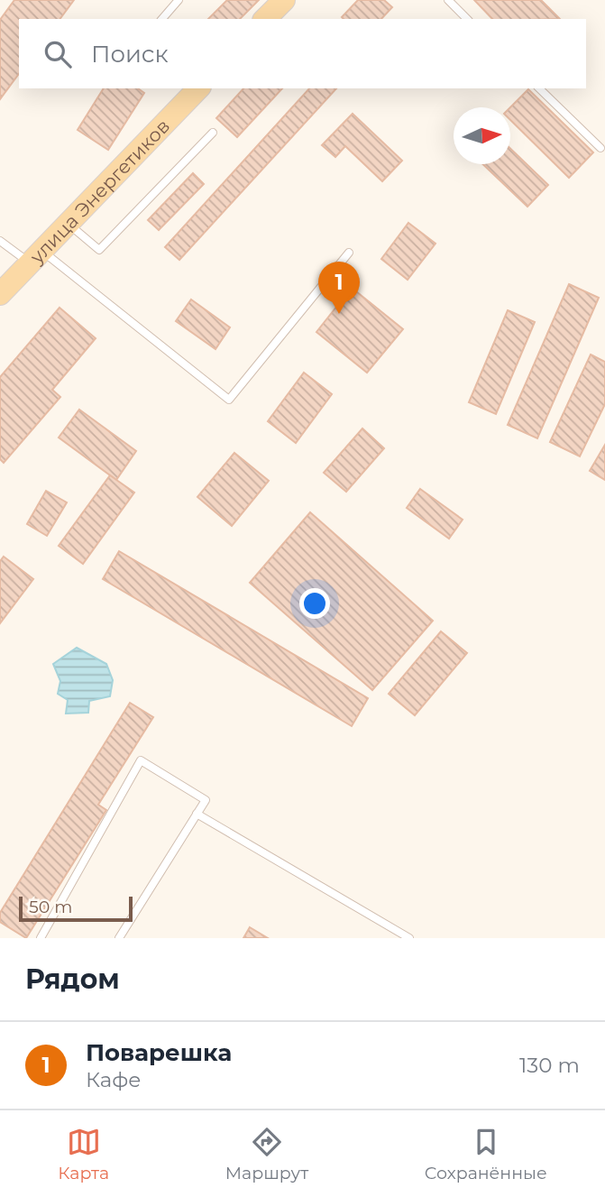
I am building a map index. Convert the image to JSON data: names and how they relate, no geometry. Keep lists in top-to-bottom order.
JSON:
{
  "streets": {
    "main road": ["улица Энергетиков"]
  },
  "scale_bar": "50 m",
  "north": "right",
  "page": {
    "search": "Поиск",
    "pins": "1",
    "scale": "50 m",
    "heading": "Рядом",
    "list": [
      {
        "mark": "1",
        "name": "Поварешка",
        "note": "Кафе",
        "value": "130 m"
      }
    ],
    "nav": ["Карта", "Маршрут", "Сохранённые"]
  }
}
